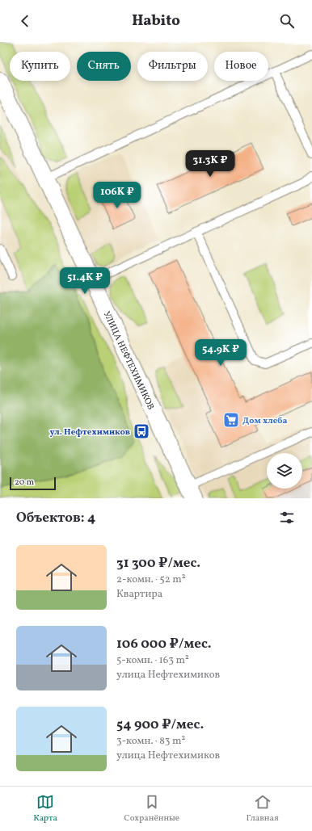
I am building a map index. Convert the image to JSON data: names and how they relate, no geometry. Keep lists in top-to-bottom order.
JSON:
{
  "streets": {
    "street": ["УЛИЦА НЕФТЕХИМИКОВ"]
  },
  "places": {
    "supermarket": ["Дом хлеба"],
    "bus stop": ["ул. Нефтехимиков"]
  },
  "scale_bar": "20 m",
  "page": {
    "header": "Habito",
    "chip": [
      "Купить",
      "Снять",
      "Фильтры",
      "Новое"
    ],
    "price": [
      "31.3K ₽",
      "106K ₽",
      "51.4K ₽",
      "54.9K ₽"
    ],
    "scale": "20 m",
    "heading": "Объектов: 4",
    "list": [
      {
        "name": "31 300 ₽/мес.",
        "note": "2-комн. · 52 m² · Квартира"
      },
      {
        "name": "106 000 ₽/мес.",
        "note": "5-комн. · 163 m² · улица Нефтехимиков"
      },
      {
        "name": "54 900 ₽/мес.",
        "note": "3-комн. · 83 m² · улица Нефтехимиков"
      }
    ],
    "tabs": ["Карта", "Сохранённые", "Главная"]
  }
}
